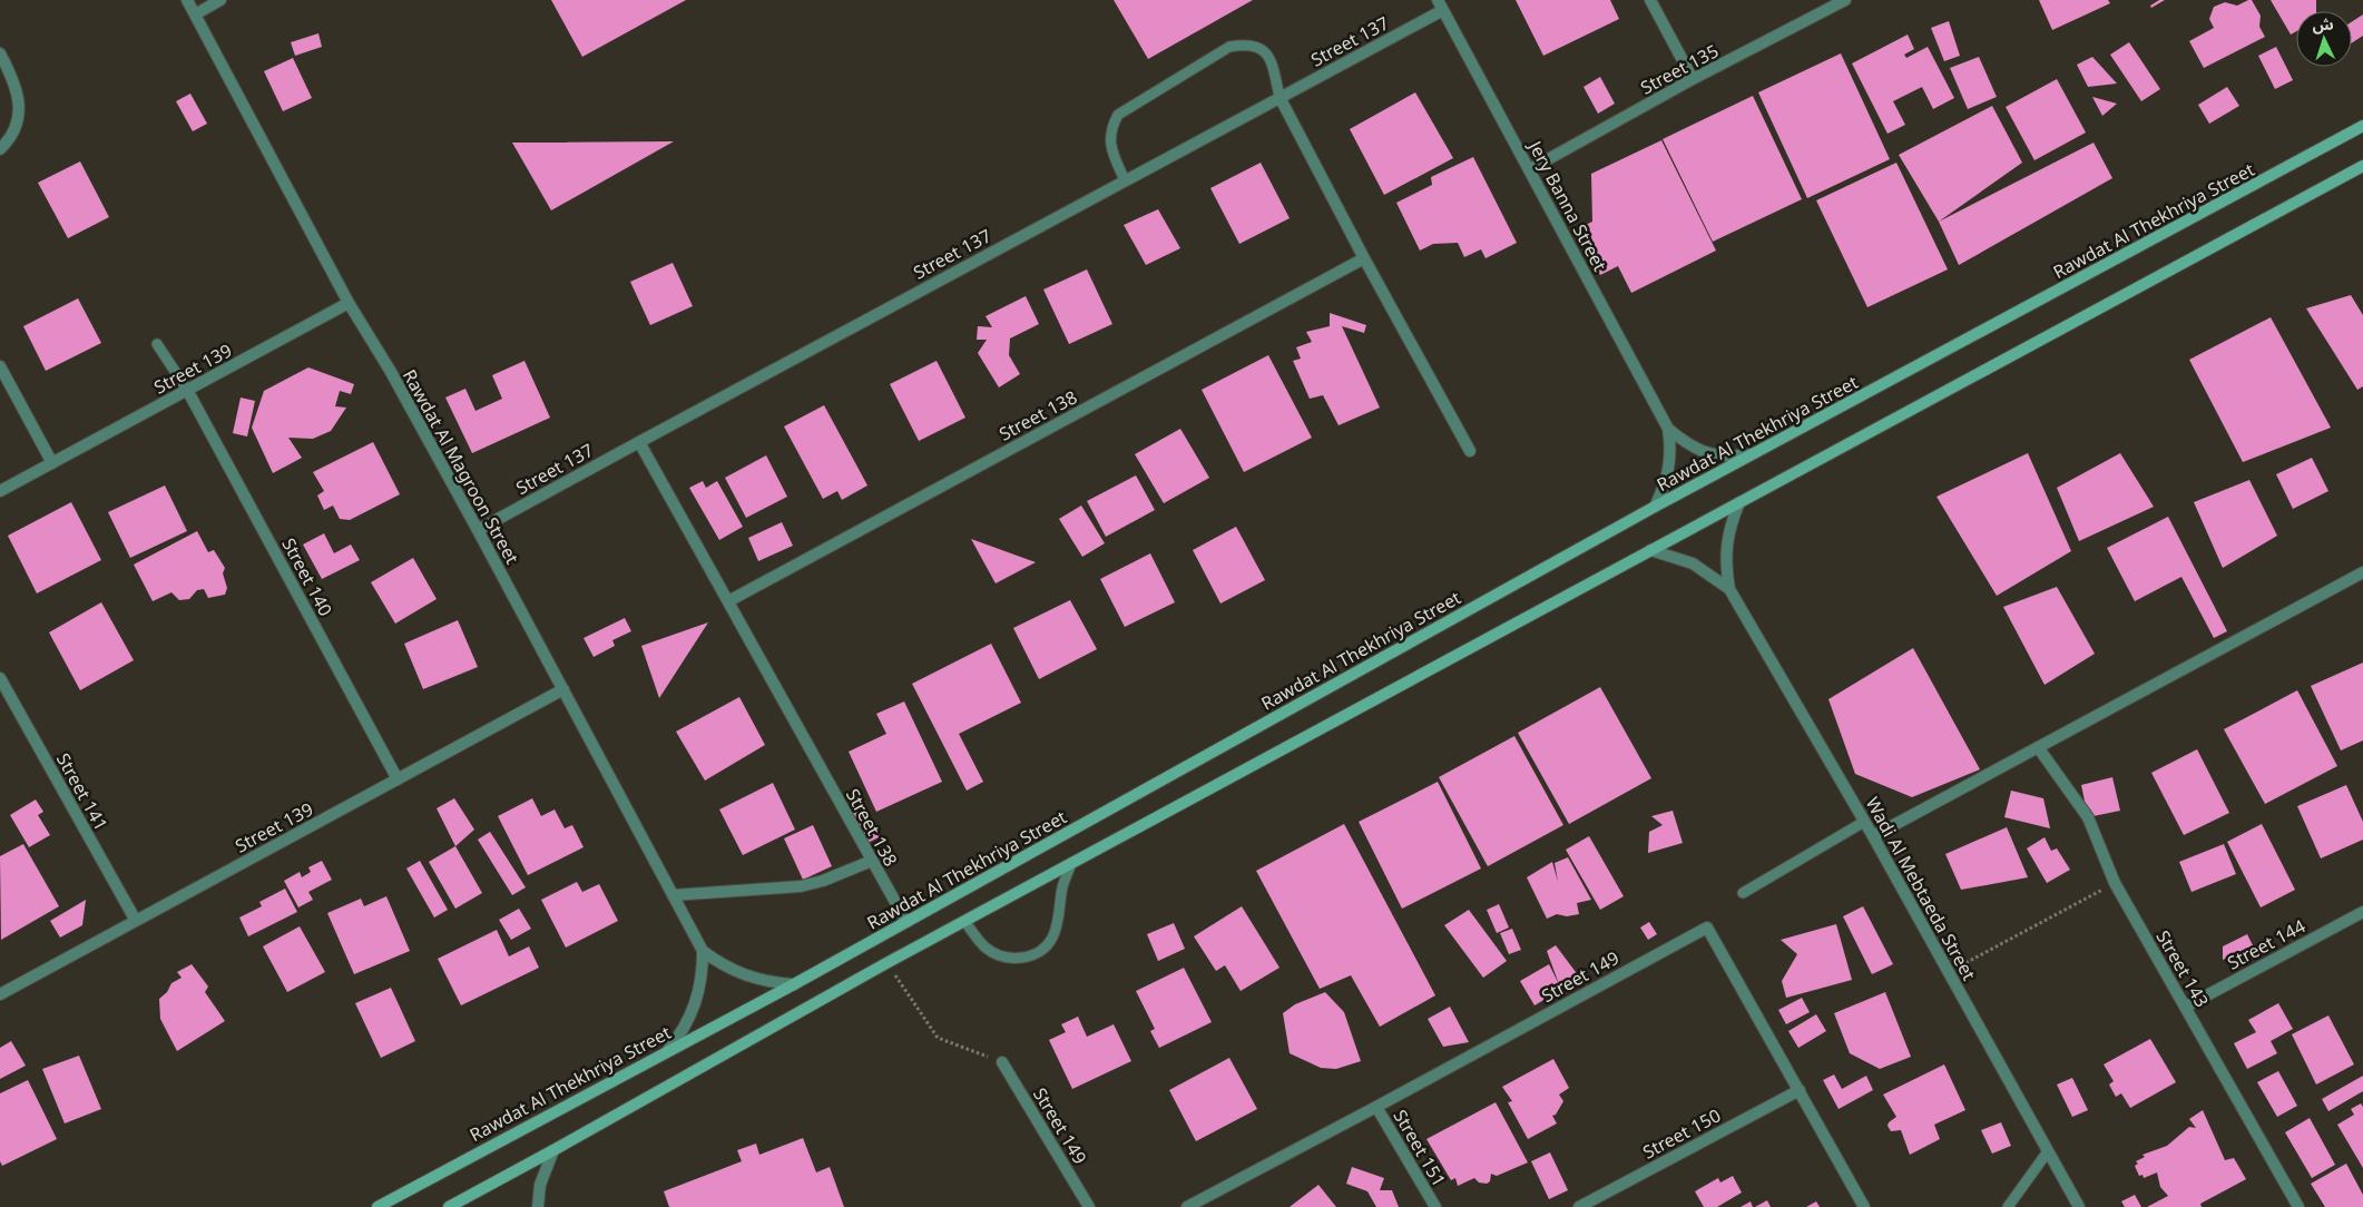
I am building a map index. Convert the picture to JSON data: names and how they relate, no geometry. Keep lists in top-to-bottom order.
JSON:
{
  "streets": {
    "street": [
      "Street 137",
      "Street 135",
      "Jery Banna Street",
      "Rawdat Al Thekhriya Street",
      "Street 139",
      "Street 138",
      "Rawdat Al Magroon Street",
      "Street 140",
      "Street 141",
      "Wadi Al Mebtaeda Street",
      "Street 144",
      "Street 143",
      "Street 149",
      "Street 150",
      "Street 151"
    ]
  },
  "crossings": [
    ["Street 137", "Jery Banna Street"],
    ["Street 137", "Street 138"],
    ["Street 137", "Rawdat Al Magroon Street"],
    ["Street 135", "Jery Banna Street"],
    ["Jery Banna Street", "Rawdat Al Thekhriya Street"],
    ["Rawdat Al Thekhriya Street", "Street 138"],
    ["Rawdat Al Thekhriya Street", "Rawdat Al Magroon Street"],
    ["Street 139", "Rawdat Al Magroon Street"],
    ["Street 139", "Street 140"],
    ["Street 139", "Street 141"],
    ["Street 144", "Street 143"],
    ["Street 149", "Street 150"],
    ["Street 149", "Street 151"]
  ],
  "north": "top"
}
